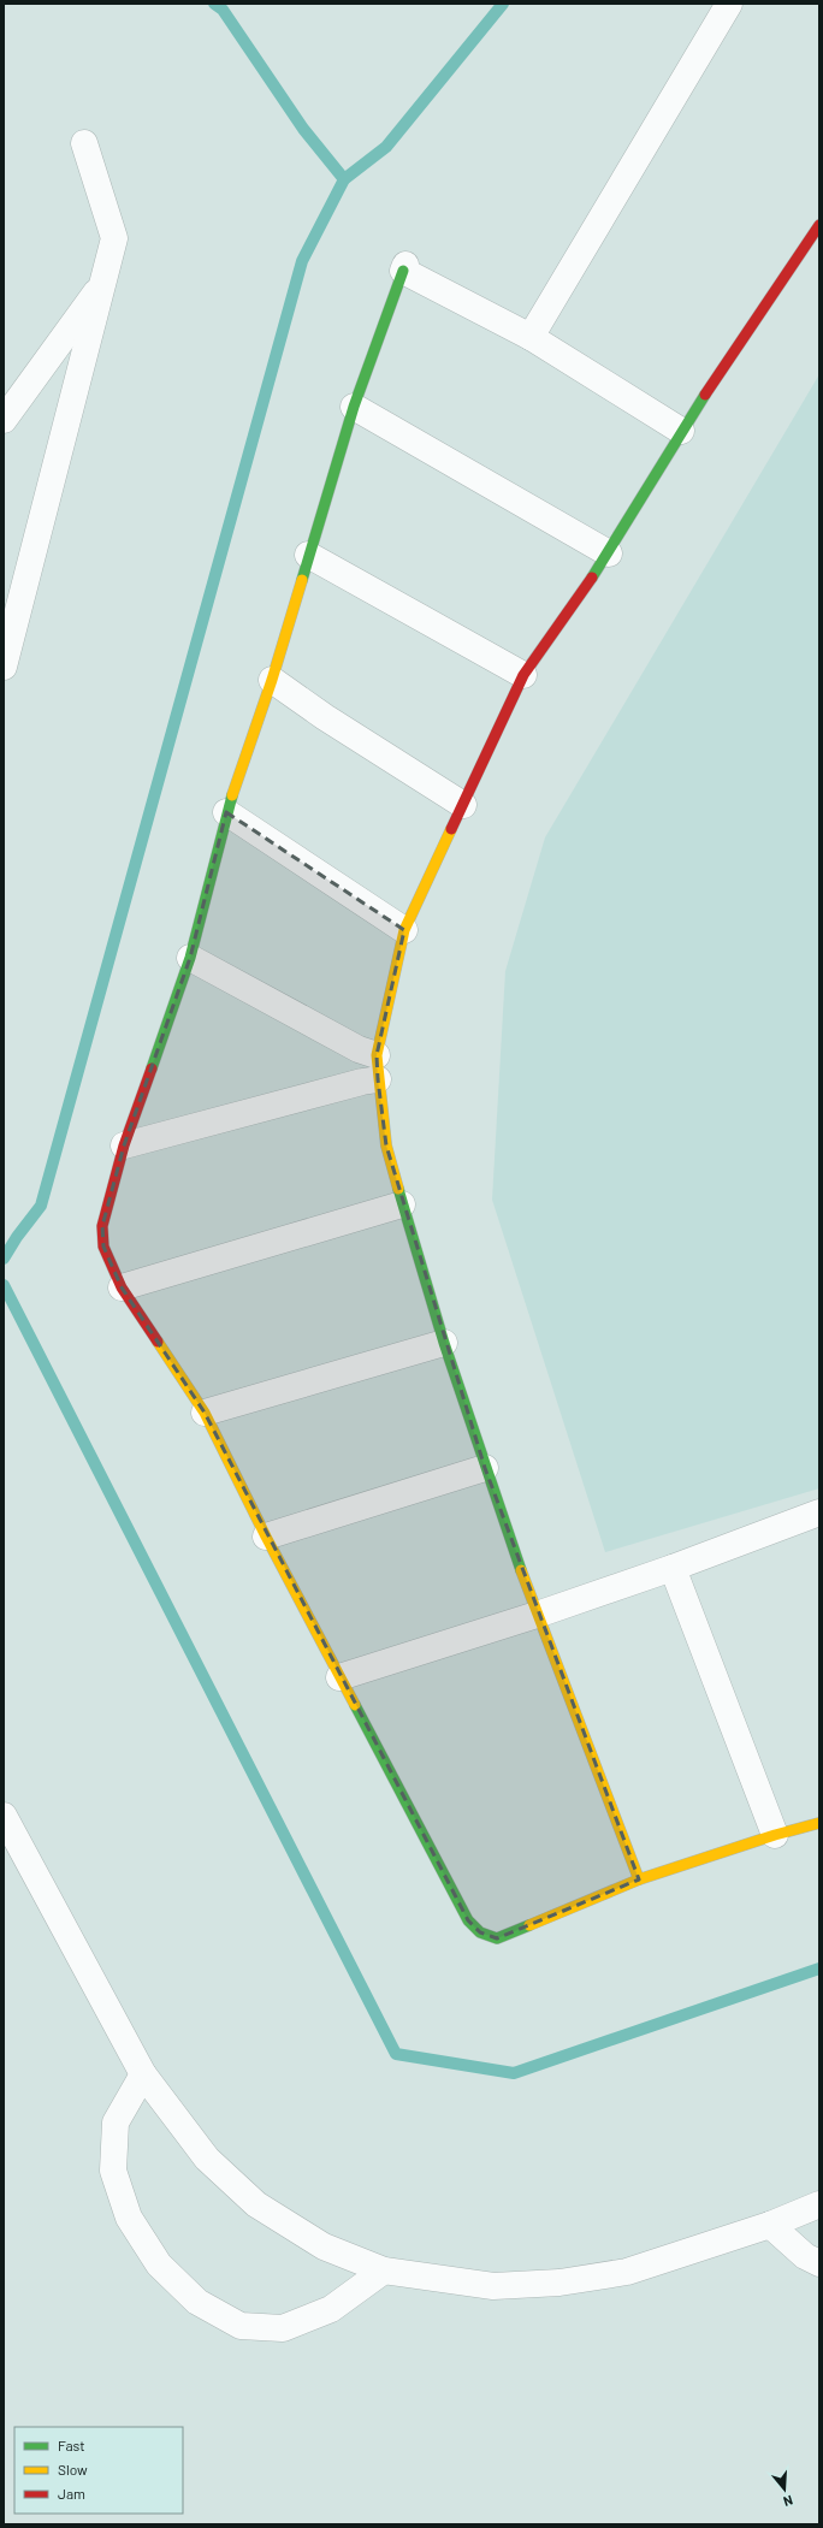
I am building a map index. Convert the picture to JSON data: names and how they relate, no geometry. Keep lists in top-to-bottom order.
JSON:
{
  "legend": ["Fast", "Slow", "Jam"],
  "north": "bottom"
}
